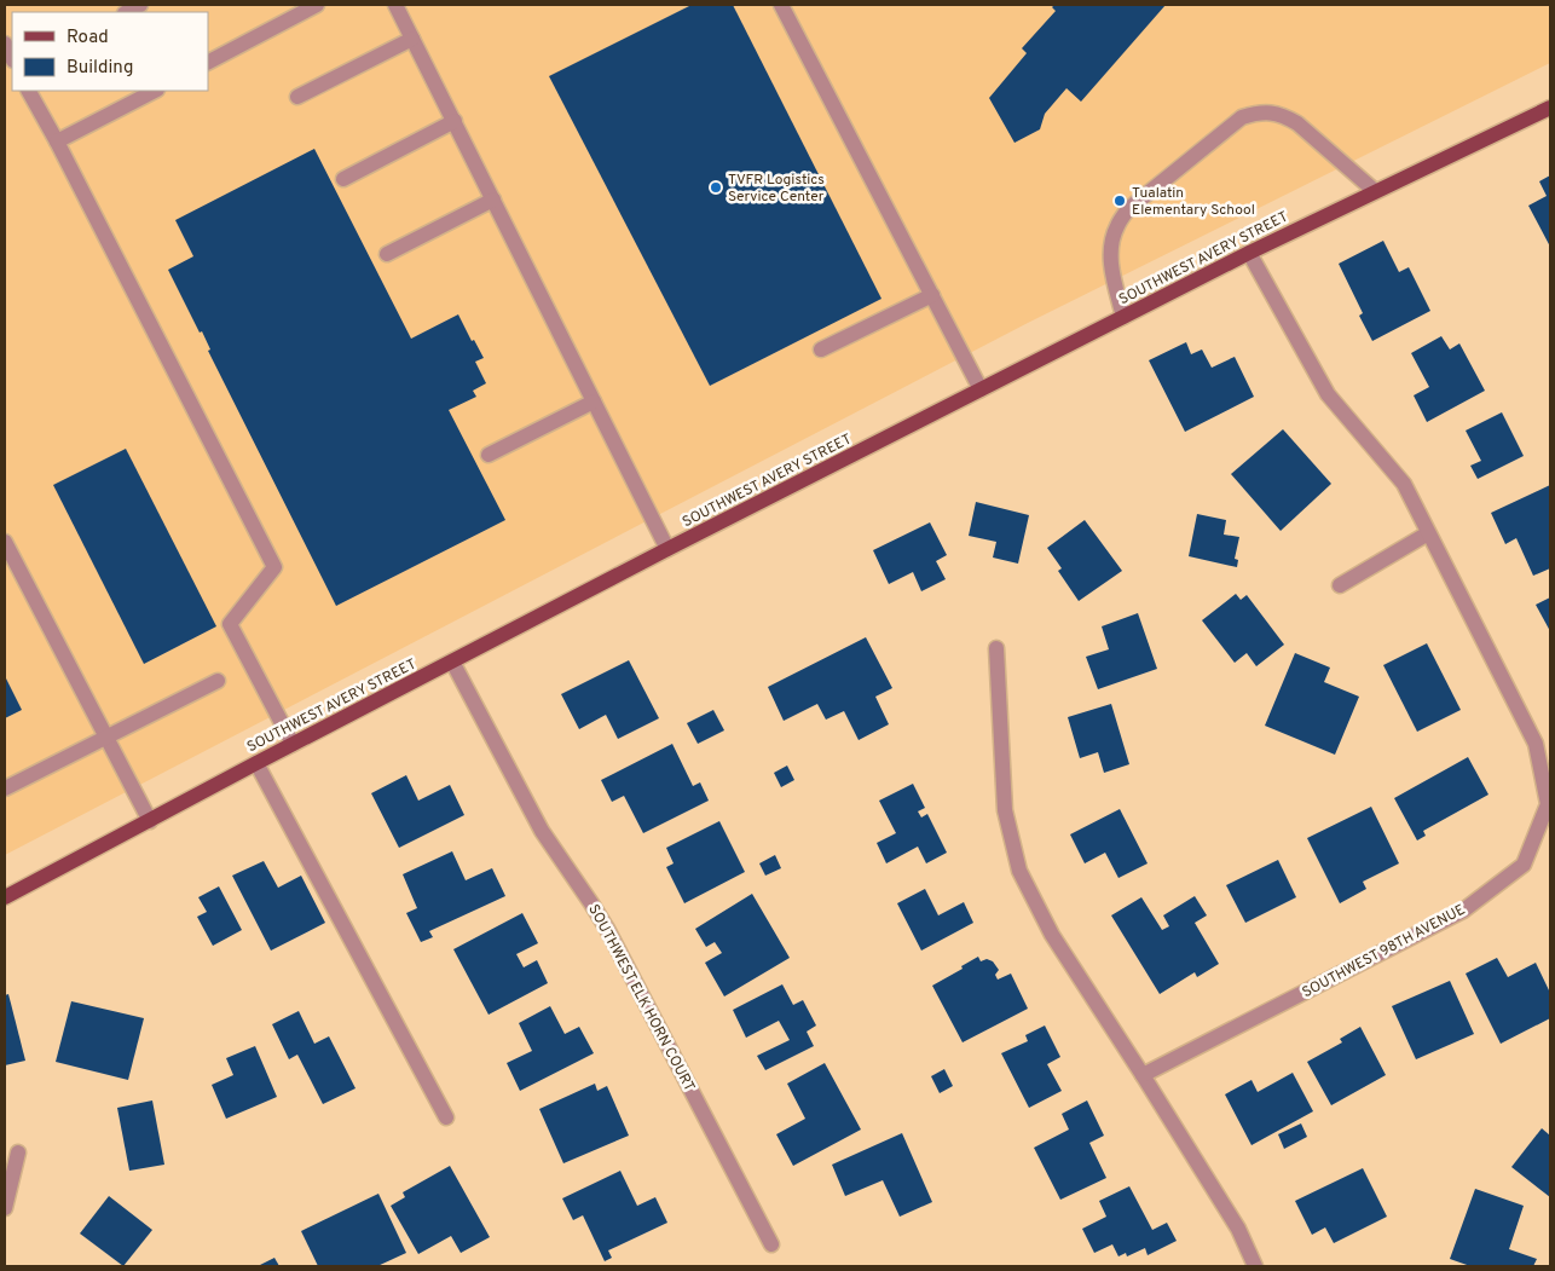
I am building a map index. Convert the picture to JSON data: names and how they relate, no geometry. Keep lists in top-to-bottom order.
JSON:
{
  "streets": {
    "main road": ["SOUTHWEST AVERY STREET"],
    "street": ["SOUTHWEST 98TH AVENUE", "SOUTHWEST ELK HORN COURT"]
  },
  "crossings": [
    ["SOUTHWEST AVERY STREET", "SOUTHWEST 98TH AVENUE"],
    ["SOUTHWEST AVERY STREET", "SOUTHWEST ELK HORN COURT"]
  ],
  "places": ["TVFR Logistics Service Center", "Tualatin Elementary School"],
  "legend": ["Road", "Building"]
}
